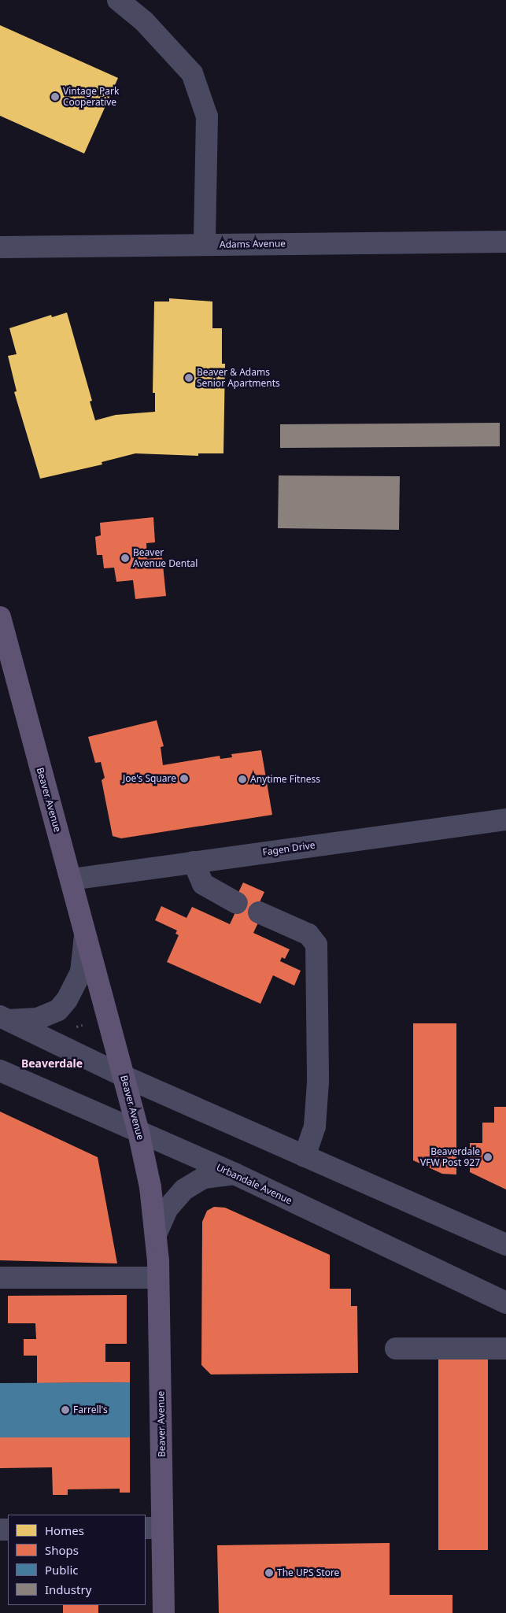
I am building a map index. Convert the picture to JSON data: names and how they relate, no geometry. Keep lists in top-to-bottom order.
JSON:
{
  "streets": {
    "main road": ["Beaver Avenue"],
    "street": ["Adams Avenue", "Fagen Drive", "Urbandale Avenue"]
  },
  "crossings": [
    ["Beaver Avenue", "Fagen Drive"],
    ["Beaver Avenue", "Urbandale Avenue"]
  ],
  "districts": ["Beaverdale"],
  "places": [
    "Vintage Park Cooperative",
    "Beaver & Adams Senior Apartments",
    "Beaver Avenue Dental",
    "Joe's Square",
    "Anytime Fitness",
    "Beaverdale VFW Post 927",
    "Farrell's",
    "The UPS Store"
  ],
  "legend": [
    "Homes",
    "Shops",
    "Public",
    "Industry"
  ]
}
